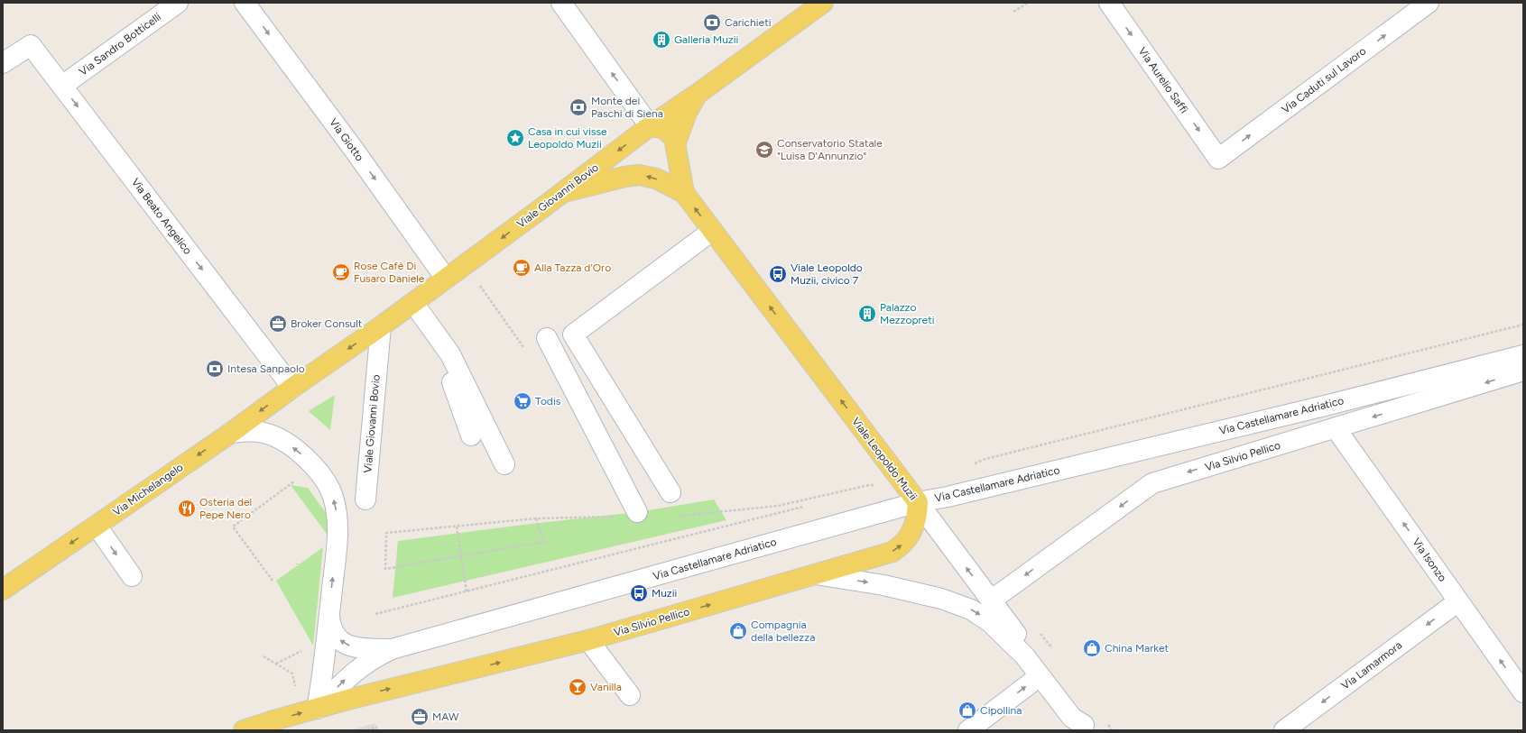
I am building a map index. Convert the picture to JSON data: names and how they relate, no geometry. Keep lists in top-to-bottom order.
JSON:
{
  "streets": {
    "main road": [
      "Viale Giovanni Bovio",
      "Via Silvio Pellico",
      "Viale Leopoldo Muzii",
      "Via Michelangelo"
    ],
    "street": [
      "Via Sandro Botticelli",
      "Via Aurelio Saffi",
      "Via Caduti sul Lavoro",
      "Via Giotto",
      "Via Beato Angelico",
      "Via Castellamare Adriatico",
      "Via Isonzo",
      "Via Lamarmora"
    ]
  },
  "crossings": [
    ["Via Sandro Botticelli", "Via Beato Angelico"],
    ["Via Aurelio Saffi", "Via Caduti sul Lavoro"],
    ["Via Giotto", "Viale Giovanni Bovio"],
    ["Viale Giovanni Bovio", "Via Beato Angelico"],
    ["Viale Giovanni Bovio", "Viale Leopoldo Muzii"],
    ["Viale Giovanni Bovio", "Via Michelangelo"],
    ["Via Beato Angelico", "Via Michelangelo"],
    ["Via Castellamare Adriatico", "Via Silvio Pellico"],
    ["Via Castellamare Adriatico", "Viale Leopoldo Muzii"],
    ["Via Silvio Pellico", "Viale Leopoldo Muzii"],
    ["Via Silvio Pellico", "Via Isonzo"],
    ["Via Isonzo", "Via Lamarmora"]
  ],
  "one_way": [
    "Via Aurelio Saffi",
    "Via Caduti sul Lavoro",
    "Via Giotto",
    "Viale Giovanni Bovio",
    "Via Beato Angelico",
    "Via Michelangelo",
    "Via Isonzo",
    "Via Lamarmora"
  ],
  "places": {
    "bank": ["Carichieti", "Monte dei Paschi di Siena", "Intesa Sanpaolo"],
    "building": ["Galleria Muzii", "Palazzo Mezzopreti"],
    "place": ["Casa in cui visse Leopoldo Muzii"],
    "school or university": ["Conservatorio Statale \"Luisa D'Annunzio\""],
    "cafe": ["Alla Tazza d'Oro", "Rose Cafè Di Fusaro Daniele"],
    "bus stop": ["Viale Leopoldo Muzii, civico 7", "Muzii"],
    "office": ["Broker Consult", "MAW"],
    "supermarket": ["Todis"],
    "restaurant": ["Osteria del Pepe Nero"],
    "shop": ["Compagnia della bellezza", "China Market", "Cipollina"],
    "bar": ["Vanilla"]
  }
}
